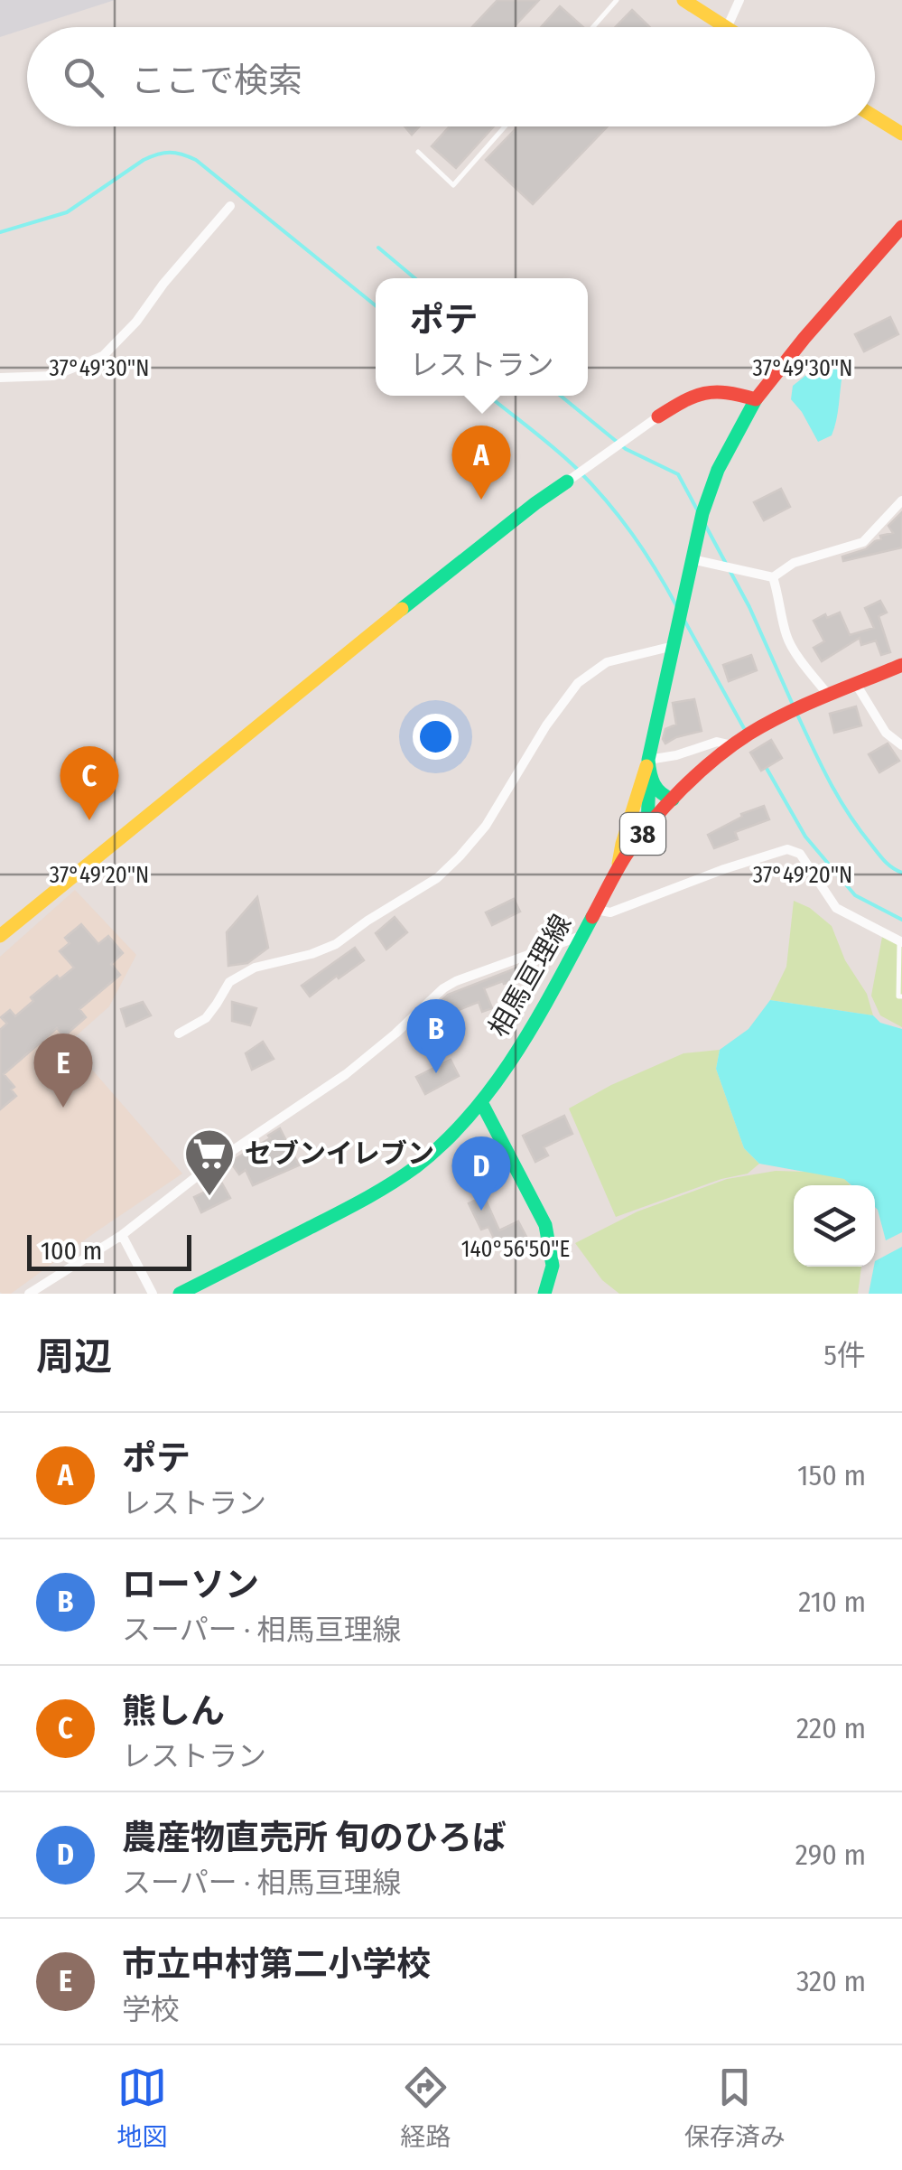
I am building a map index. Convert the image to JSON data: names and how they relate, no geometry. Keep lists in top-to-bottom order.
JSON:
{
  "streets": {
    "street": ["38", "相馬亘理線"]
  },
  "places": {
    "supermarket": ["セブンイレブン"]
  },
  "scale_bar": "100 m",
  "page": {
    "search": "ここで検索",
    "popup": ["ポテ", "レストラン"],
    "pins": [
      "A",
      "C",
      "B",
      "E",
      "D"
    ],
    "scale": "100 m",
    "heading": ["周辺", "5件"],
    "list": [
      {
        "mark": "A",
        "name": "ポテ",
        "note": "レストラン",
        "value": "150 m"
      },
      {
        "mark": "B",
        "name": "ローソン",
        "note": "スーパー · 相馬亘理線",
        "value": "210 m"
      },
      {
        "mark": "C",
        "name": "熊しん",
        "note": "レストラン",
        "value": "220 m"
      },
      {
        "mark": "D",
        "name": "農産物直売所 旬のひろば",
        "note": "スーパー · 相馬亘理線",
        "value": "290 m"
      },
      {
        "mark": "E",
        "name": "市立中村第二小学校",
        "note": "学校",
        "value": "320 m"
      }
    ],
    "nav": ["地図", "経路", "保存済み"]
  },
  "coordinates": ["37°49'30\"N", "37°49'20\"N", "140°56'50\"E"]
}
